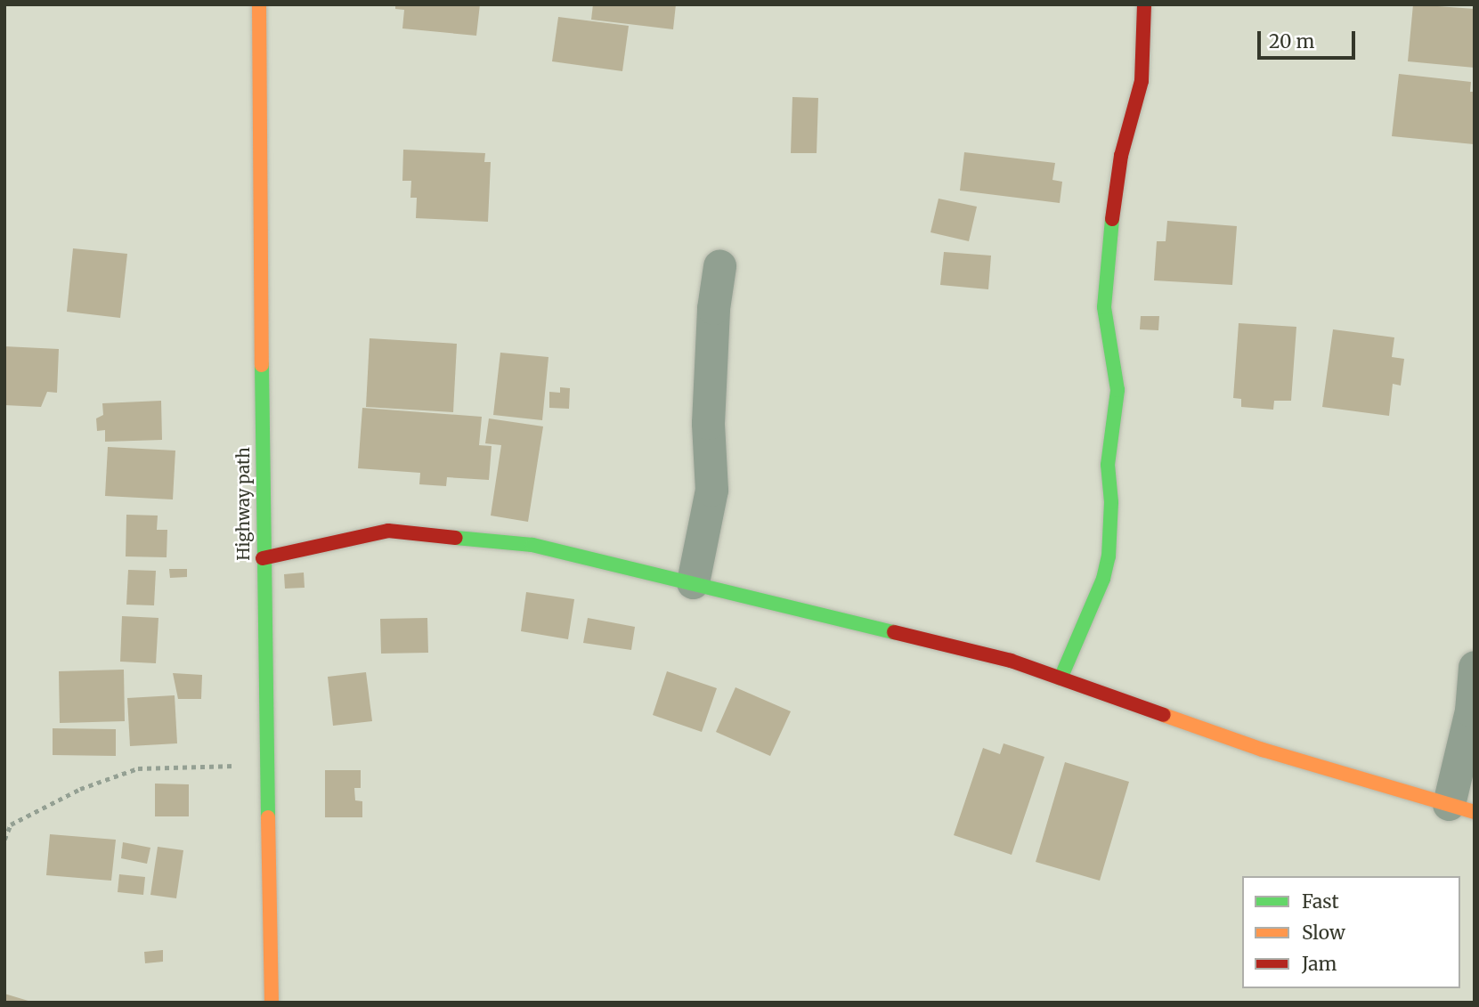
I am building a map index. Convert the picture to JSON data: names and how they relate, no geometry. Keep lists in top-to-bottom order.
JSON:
{
  "streets": {
    "street": ["Highway path"]
  },
  "legend": ["Fast", "Slow", "Jam"],
  "scale_bar": "20 m"
}
